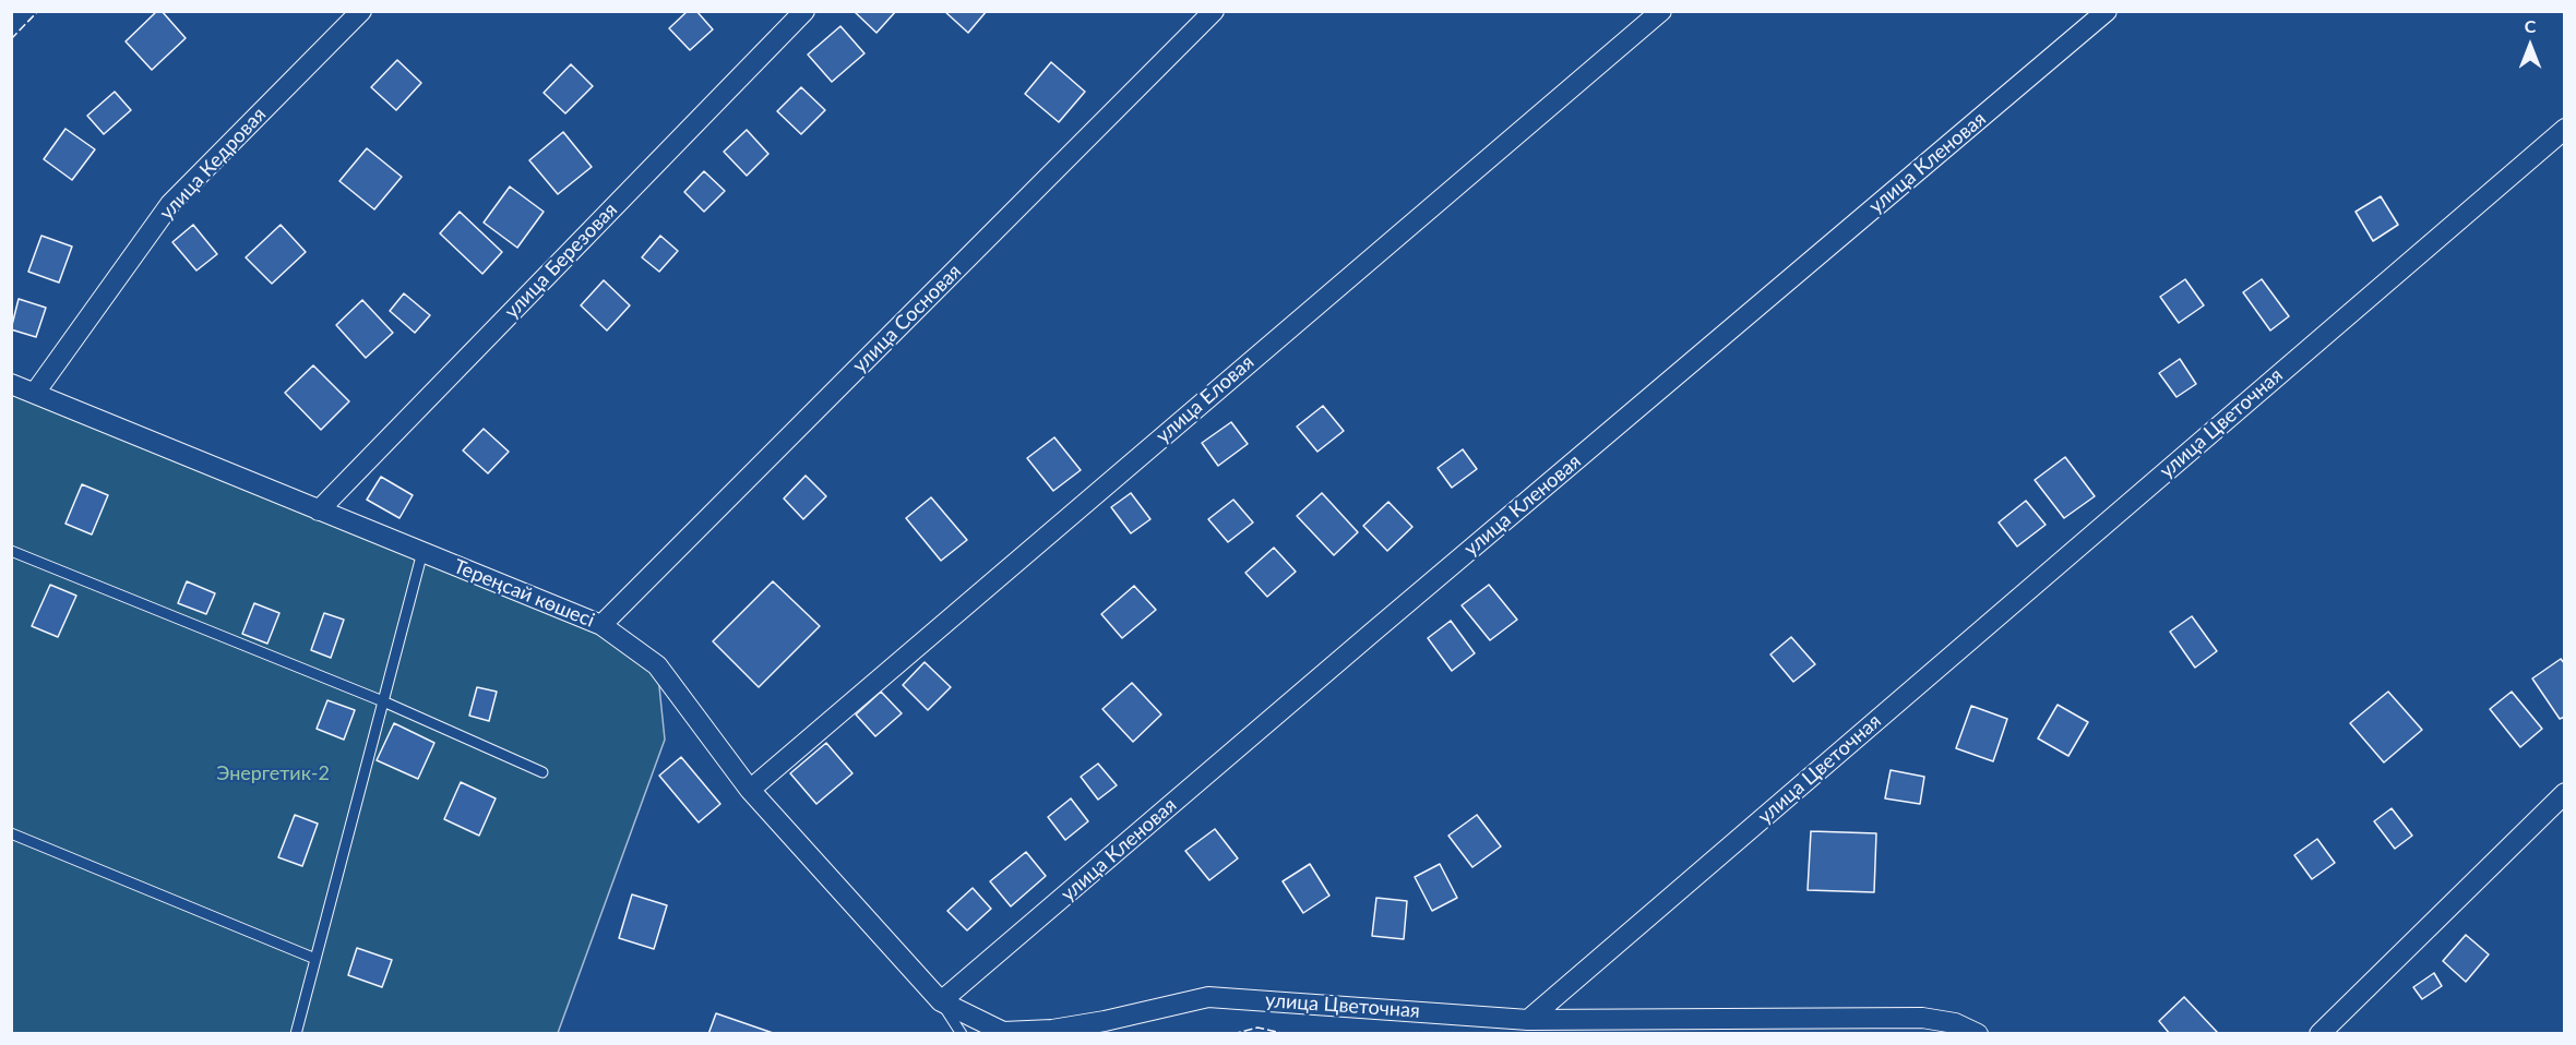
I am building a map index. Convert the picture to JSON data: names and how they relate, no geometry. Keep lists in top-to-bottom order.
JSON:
{
  "streets": {
    "street": [
      "улица Кленовая",
      "улица Кедровая",
      "улица Березовая",
      "улица Сосновая",
      "улица Еловая",
      "улица Цветочная",
      "Тереңсай көшесі"
    ]
  },
  "crossings": [
    ["улица Кленовая", "улица Цветочная"],
    ["улица Кленовая", "Тереңсай көшесі"],
    ["улица Кедровая", "Тереңсай көшесі"],
    ["улица Березовая", "Тереңсай көшесі"],
    ["улица Сосновая", "Тереңсай көшесі"],
    ["улица Еловая", "Тереңсай көшесі"],
    ["улица Цветочная", "Тереңсай көшесі"]
  ],
  "parks": ["Энергетик-2"],
  "north": "top"
}
